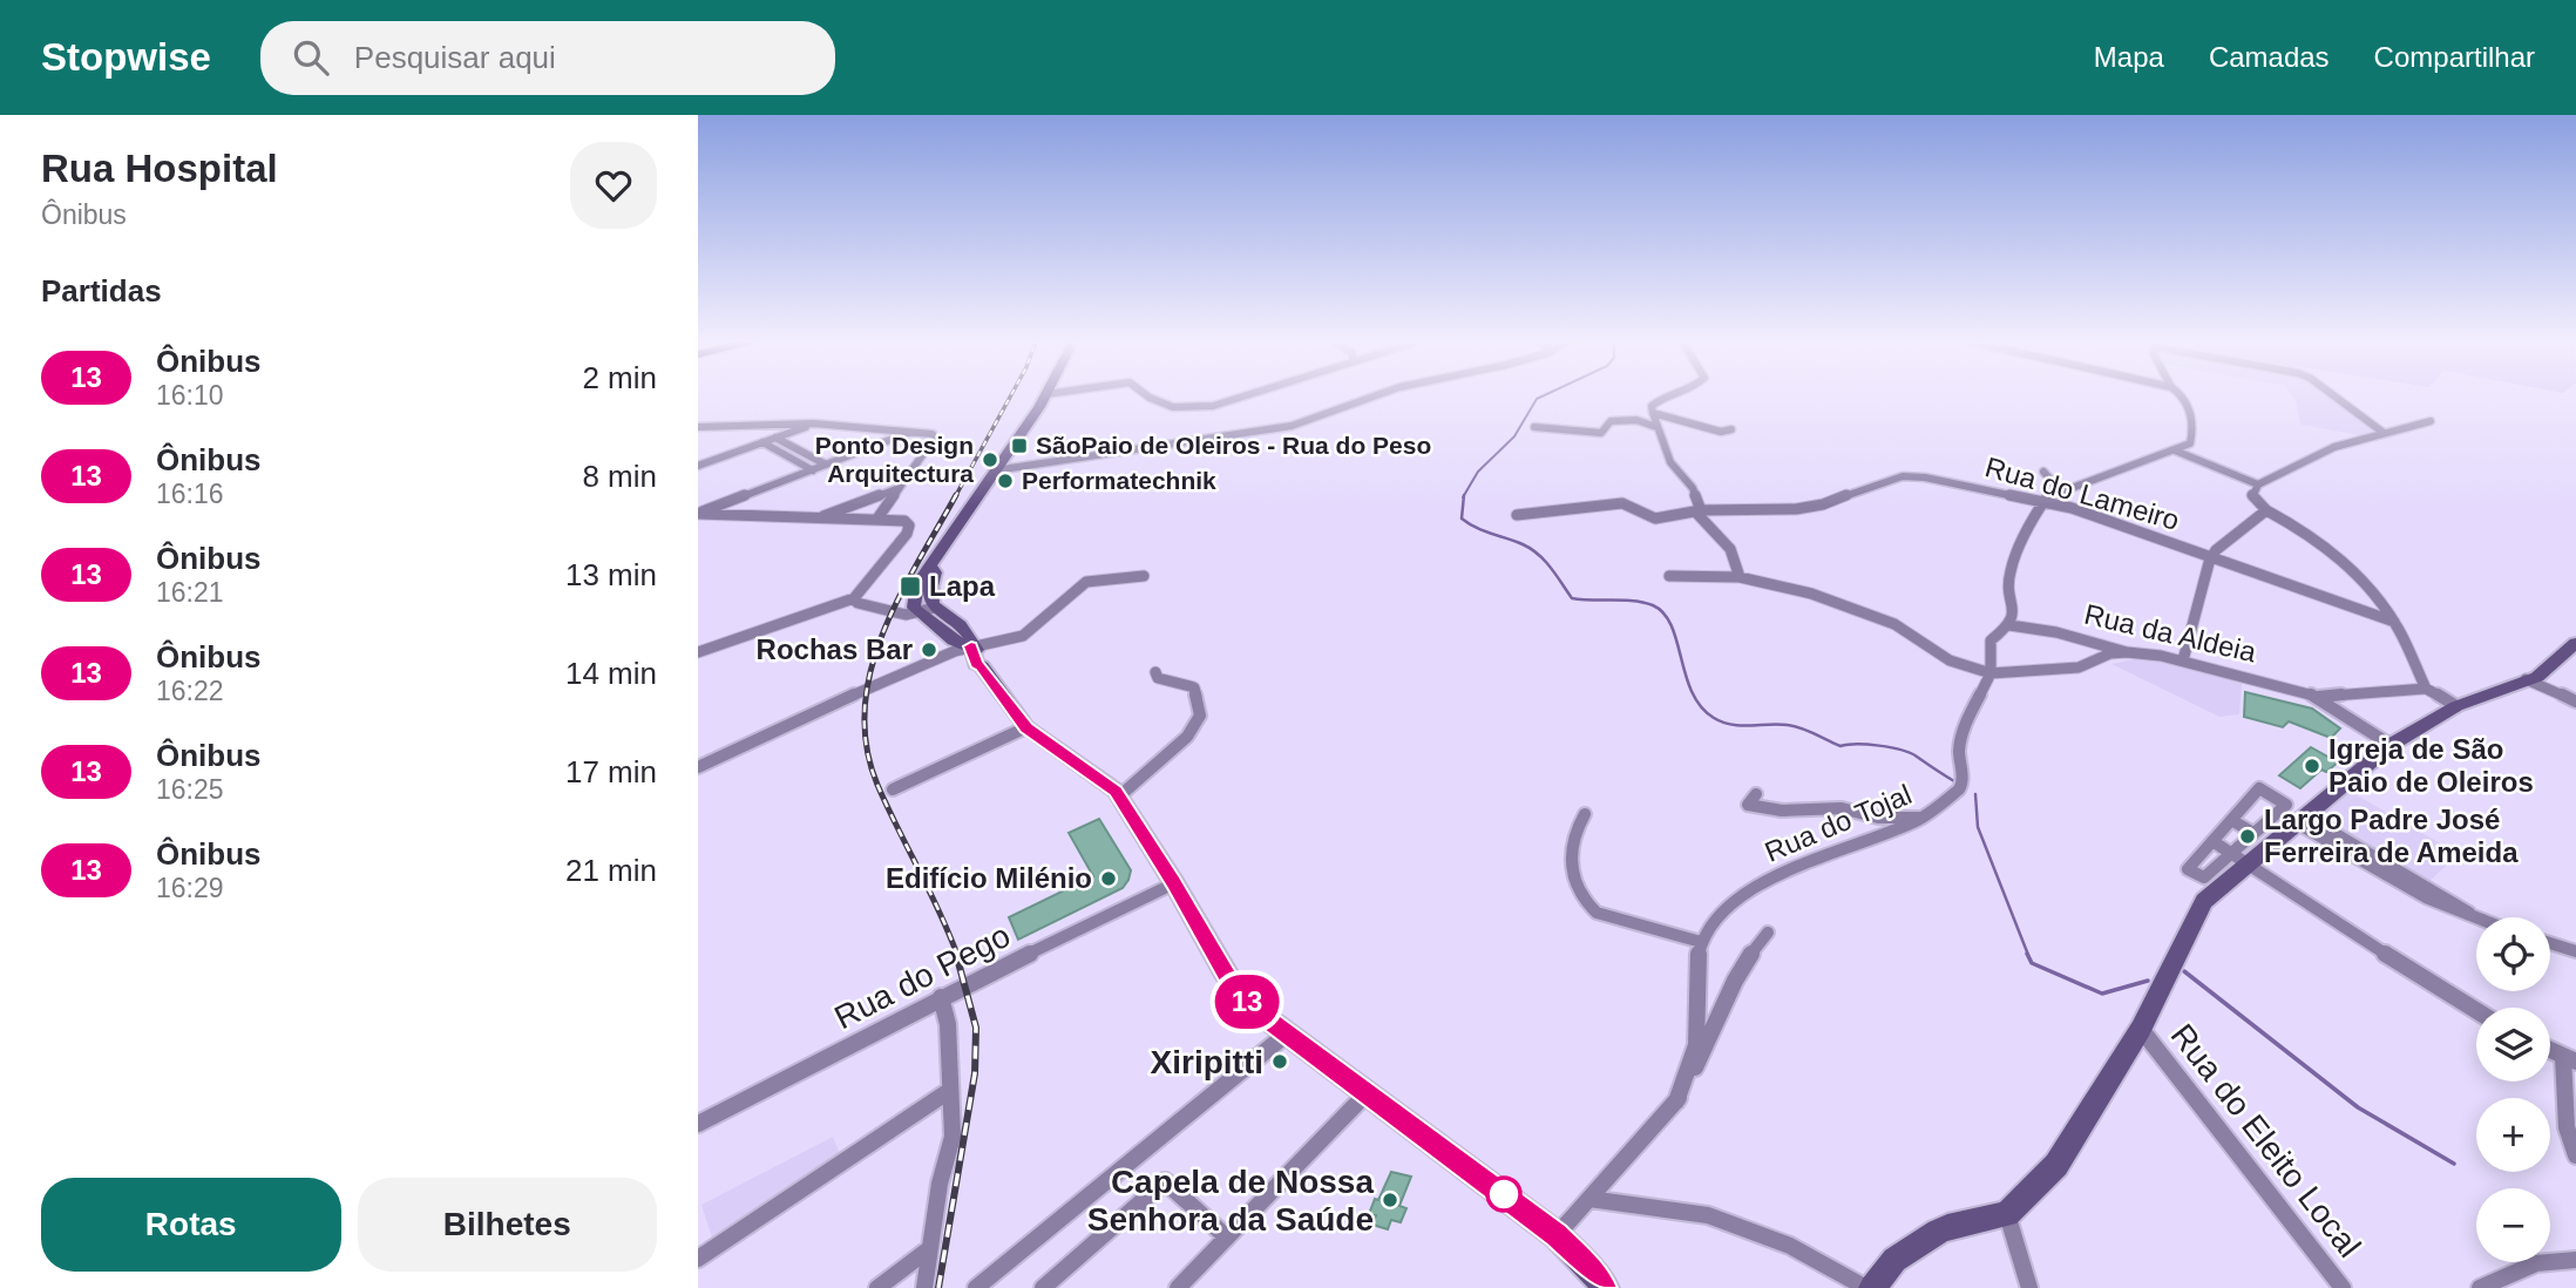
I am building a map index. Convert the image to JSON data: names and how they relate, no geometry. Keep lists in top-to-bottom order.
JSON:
{
  "streets": {
    "street": [
      "Rua do Lameiro",
      "Rua da Aldeia",
      "Rua do Tojal",
      "Rua do Pego",
      "Rua do Eleito Local"
    ]
  },
  "crossings": [
    ["Rua do Lameiro", "Rua do Tojal"],
    ["Rua da Aldeia", "Rua do Tojal"]
  ],
  "places": {
    "transit": ["SãoPaio de Oleiros - Rua do Peso", "Lapa"],
    "other": [
      "Ponto Design Arquitectura",
      "Performatechnik",
      "Rochas Bar",
      "Igreja de São Paio de Oleiros",
      "Largo Padre José Ferreira de Ameida",
      "Edifício Milénio",
      "Xiripitti",
      "Capela de Nossa Senhora da Saúde"
    ]
  },
  "lines": ["bus line 13"],
  "page": {
    "header": "Stopwise",
    "search": "Pesquisar aqui",
    "nav": ["Mapa", "Camadas", "Compartilhar"],
    "heading": [
      ["Rua Hospital", "Ônibus"],
      "Partidas"
    ],
    "on_map": "13",
    "list": [
      {
        "mark": "13",
        "name": "Ônibus",
        "note": "16:10",
        "value": "2 min"
      },
      {
        "mark": "13",
        "name": "Ônibus",
        "note": "16:16",
        "value": "8 min"
      },
      {
        "mark": "13",
        "name": "Ônibus",
        "note": "16:21",
        "value": "13 min"
      },
      {
        "mark": "13",
        "name": "Ônibus",
        "note": "16:22",
        "value": "14 min"
      },
      {
        "mark": "13",
        "name": "Ônibus",
        "note": "16:25",
        "value": "17 min"
      },
      {
        "mark": "13",
        "name": "Ônibus",
        "note": "16:29",
        "value": "21 min"
      }
    ],
    "map_buttons": ["+", "−"],
    "buttons": ["Rotas", "Bilhetes"]
  }
}
